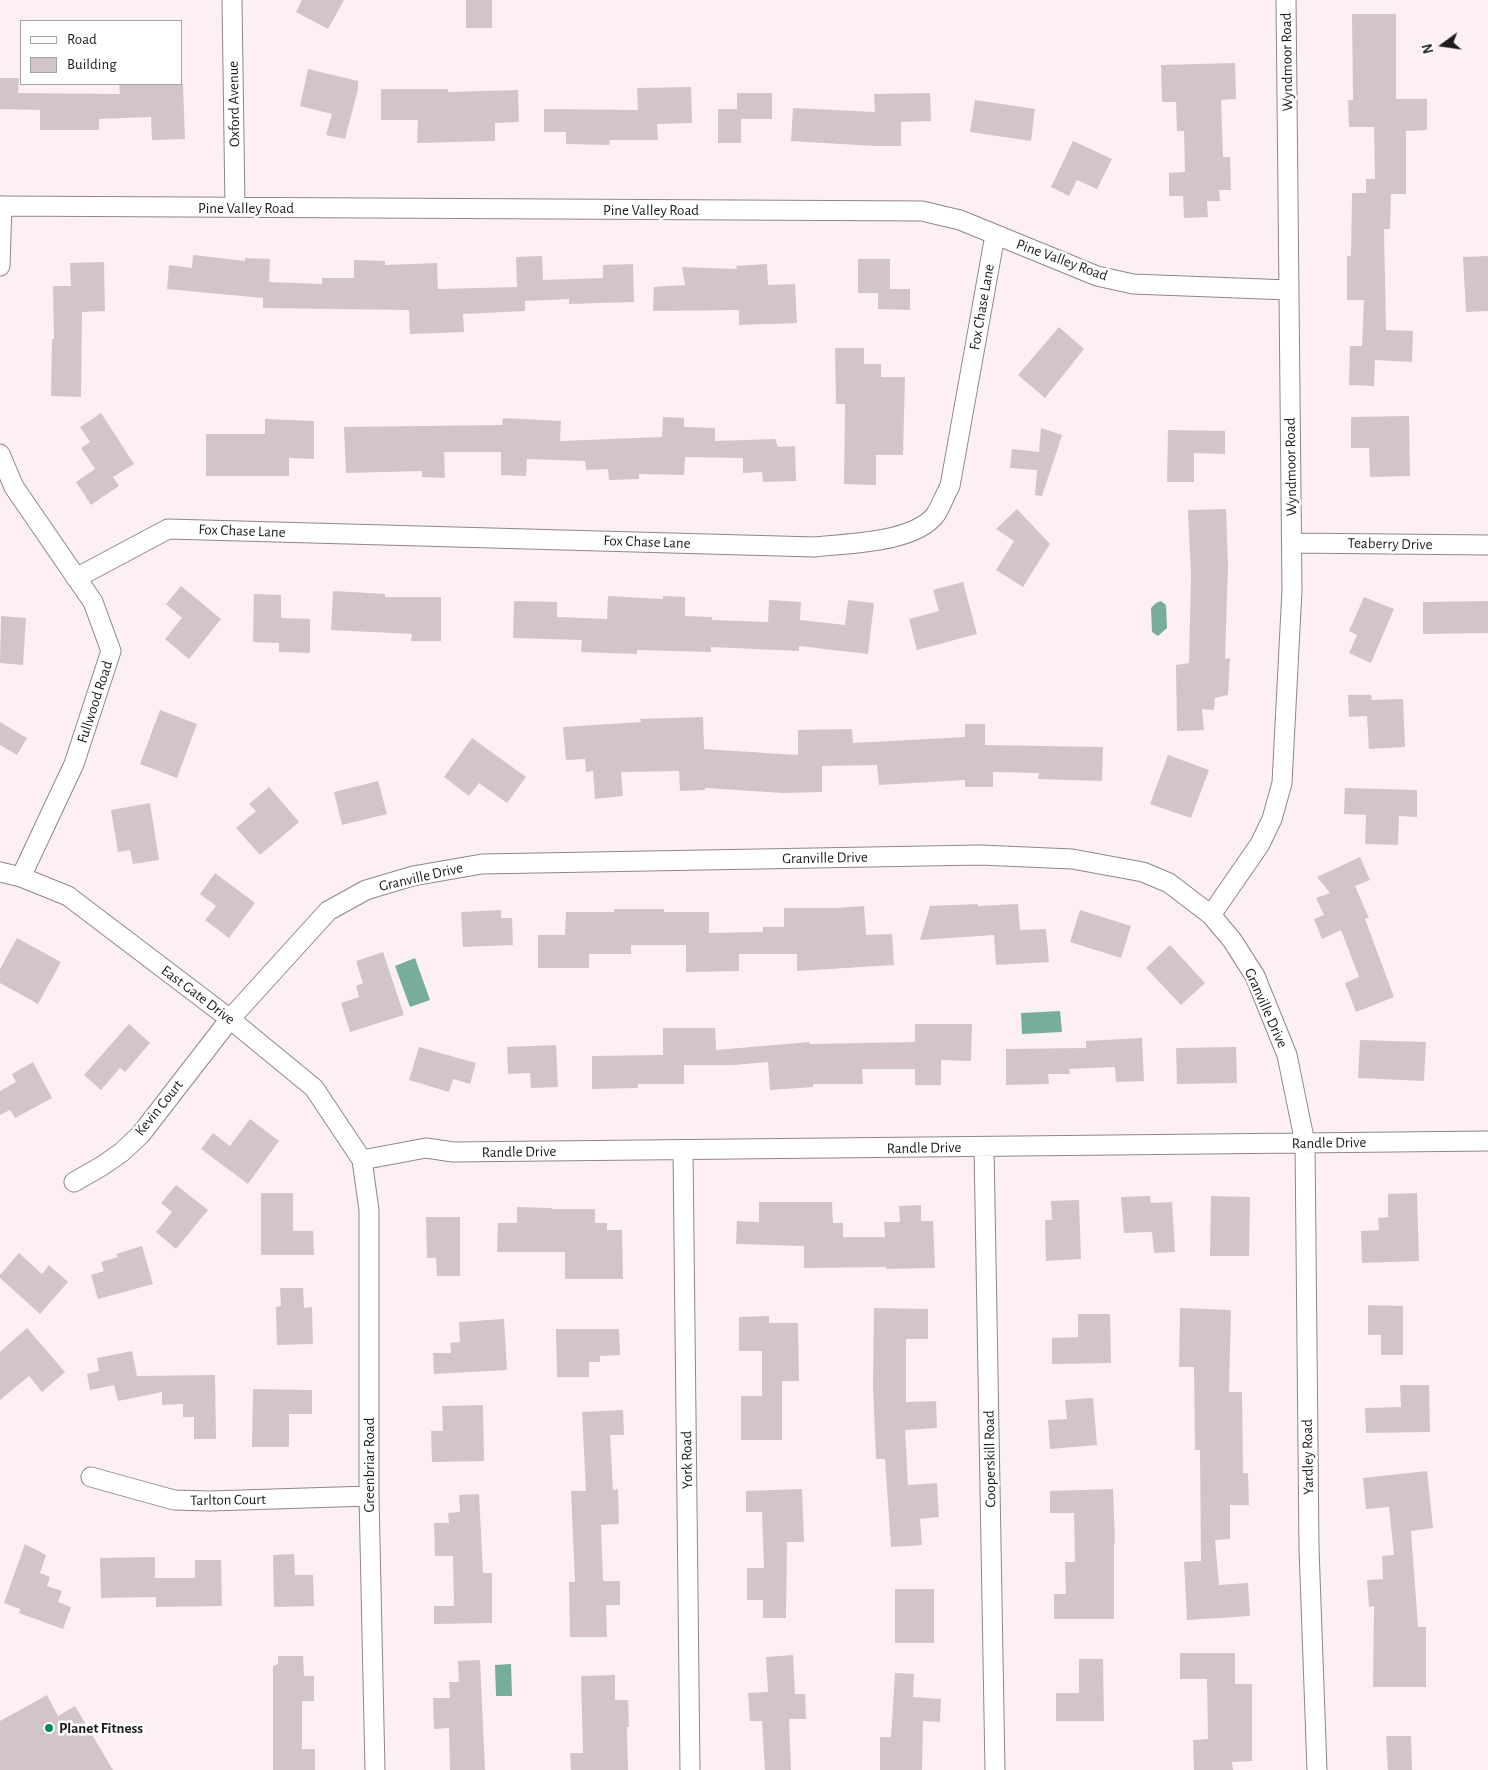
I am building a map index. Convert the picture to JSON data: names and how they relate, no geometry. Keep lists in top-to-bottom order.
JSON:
{
  "streets": {
    "street": [
      "Wyndmoor Road",
      "Oxford Avenue",
      "Pine Valley Road",
      "Fox Chase Lane",
      "Teaberry Drive",
      "Fullwood Road",
      "Granville Drive",
      "East Gate Drive",
      "Kevin Court",
      "Randle Drive",
      "Yardley Road",
      "Cooperskill Road",
      "York Road",
      "Greenbriar Road",
      "Tarlton Court"
    ]
  },
  "crossings": [
    ["Wyndmoor Road", "Pine Valley Road"],
    ["Wyndmoor Road", "Teaberry Drive"],
    ["Wyndmoor Road", "Granville Drive"],
    ["Oxford Avenue", "Pine Valley Road"],
    ["Pine Valley Road", "Fox Chase Lane"],
    ["Fox Chase Lane", "Fullwood Road"],
    ["Fullwood Road", "East Gate Drive"],
    ["Granville Drive", "East Gate Drive"],
    ["Granville Drive", "Kevin Court"],
    ["Granville Drive", "Randle Drive"],
    ["Granville Drive", "Yardley Road"],
    ["East Gate Drive", "Kevin Court"],
    ["East Gate Drive", "Randle Drive"],
    ["East Gate Drive", "Greenbriar Road"],
    ["Randle Drive", "Yardley Road"],
    ["Randle Drive", "Cooperskill Road"],
    ["Randle Drive", "York Road"],
    ["Randle Drive", "Greenbriar Road"],
    ["Greenbriar Road", "Tarlton Court"]
  ],
  "places": ["Planet Fitness"],
  "legend": ["Road", "Building"],
  "north": "left"
}
